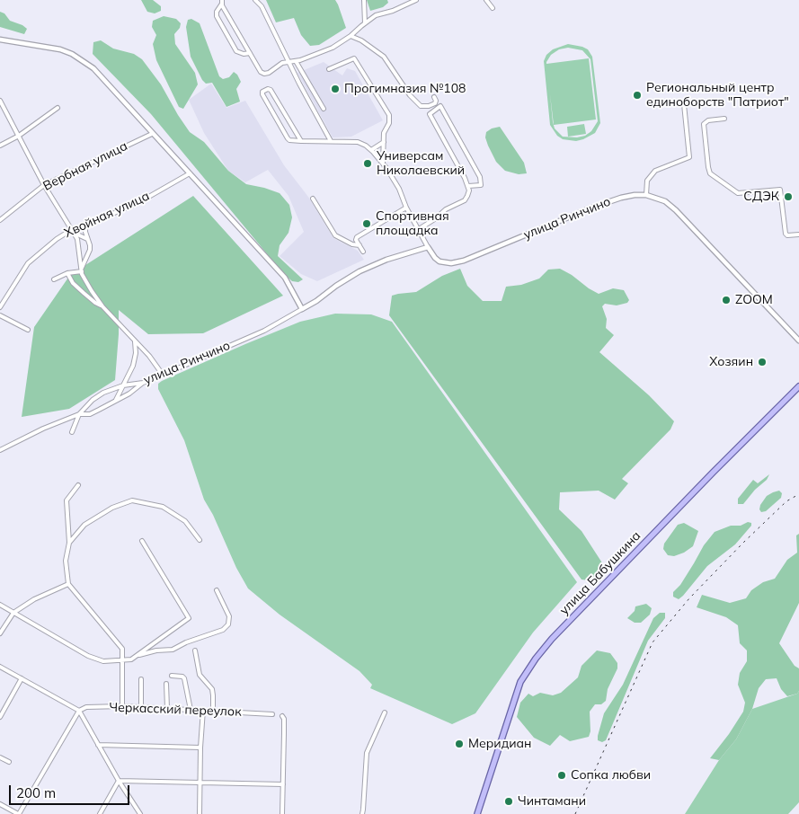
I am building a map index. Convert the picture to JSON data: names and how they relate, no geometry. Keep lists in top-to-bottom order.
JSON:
{
  "streets": {
    "main road": ["улица Бабушкина"],
    "street": [
      "Вербная улица",
      "Хвойная улица",
      "улица Ринчино",
      "Черкасский переулок"
    ]
  },
  "places": [
    "Прогимназия №108",
    "Региональный центр единоборств \"Патриот\"",
    "Универсам Николаевский",
    "СДЭК",
    "Спортивная площадка",
    "ZOOM",
    "Хозяин",
    "Меридиан",
    "Сопка любви",
    "Чинтамани"
  ],
  "scale_bar": "200 m"
}
